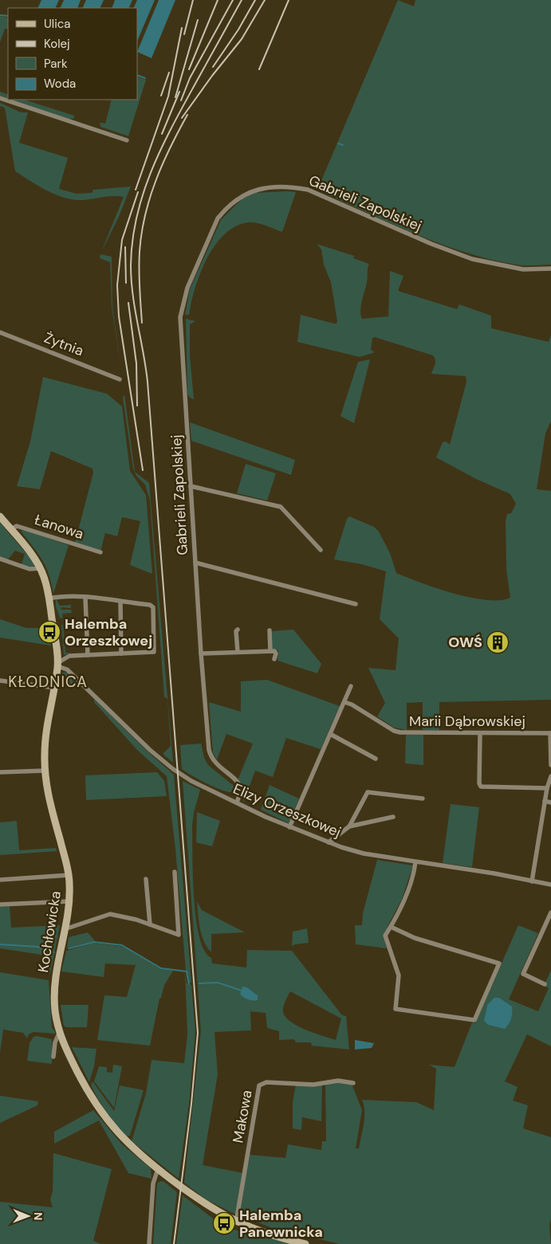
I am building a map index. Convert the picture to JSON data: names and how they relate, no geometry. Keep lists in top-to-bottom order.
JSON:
{
  "streets": {
    "street": [
      "Gabrieli Zapolskiej",
      "Żytnia",
      "Łanowa",
      "Marii Dąbrowskiej",
      "Elizy Orzeszkowej",
      "Kochłowicka",
      "Makowa"
    ]
  },
  "crossings": [
    ["Gabrieli Zapolskiej", "Elizy Orzeszkowej"],
    ["Łanowa", "Kochłowicka"],
    ["Elizy Orzeszkowej", "Kochłowicka"],
    ["Kochłowicka", "Makowa"]
  ],
  "districts": ["KŁODNICA"],
  "places": {
    "bus stop": ["Halemba Orzeszkowej", "Halemba Panewnicka"],
    "building": ["OWŚ"]
  },
  "legend": [
    "Ulica",
    "Kolej",
    "Park",
    "Woda"
  ],
  "north": "right"
}
